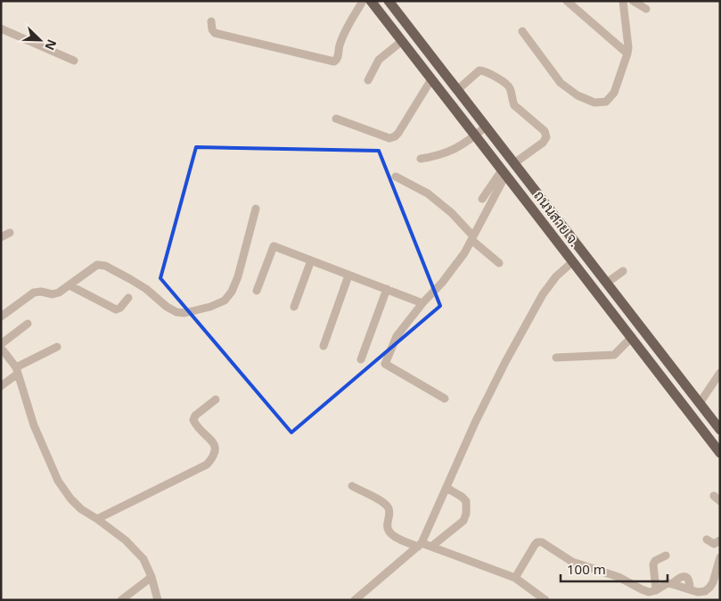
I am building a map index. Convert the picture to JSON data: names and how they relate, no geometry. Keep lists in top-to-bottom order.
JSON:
{
  "streets": {
    "main road": ["ถนนสาย จ."]
  },
  "scale_bar": "100 m",
  "north": "bottom right"
}
